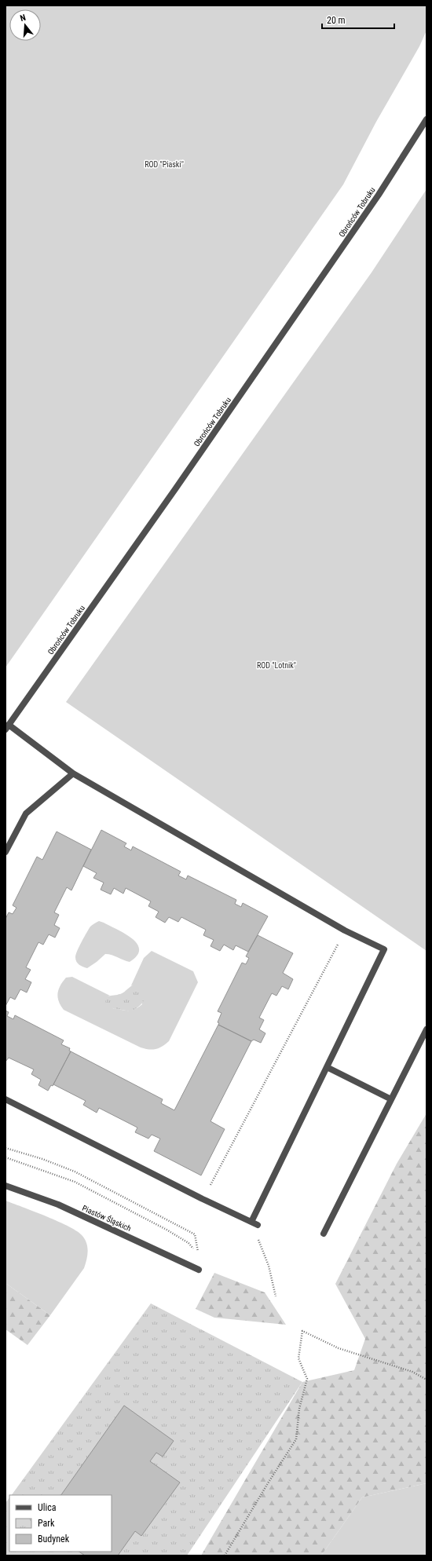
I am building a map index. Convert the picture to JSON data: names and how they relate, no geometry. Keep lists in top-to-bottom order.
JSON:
{
  "streets": {
    "street": ["Obrońców Tobruku", "Piastów Śląskich"]
  },
  "parks": ["ROD \"Piaski\"", "ROD \"Lotnik\""],
  "legend": ["Ulica", "Park", "Budynek"],
  "scale_bar": "20 m",
  "north": "top"
}
